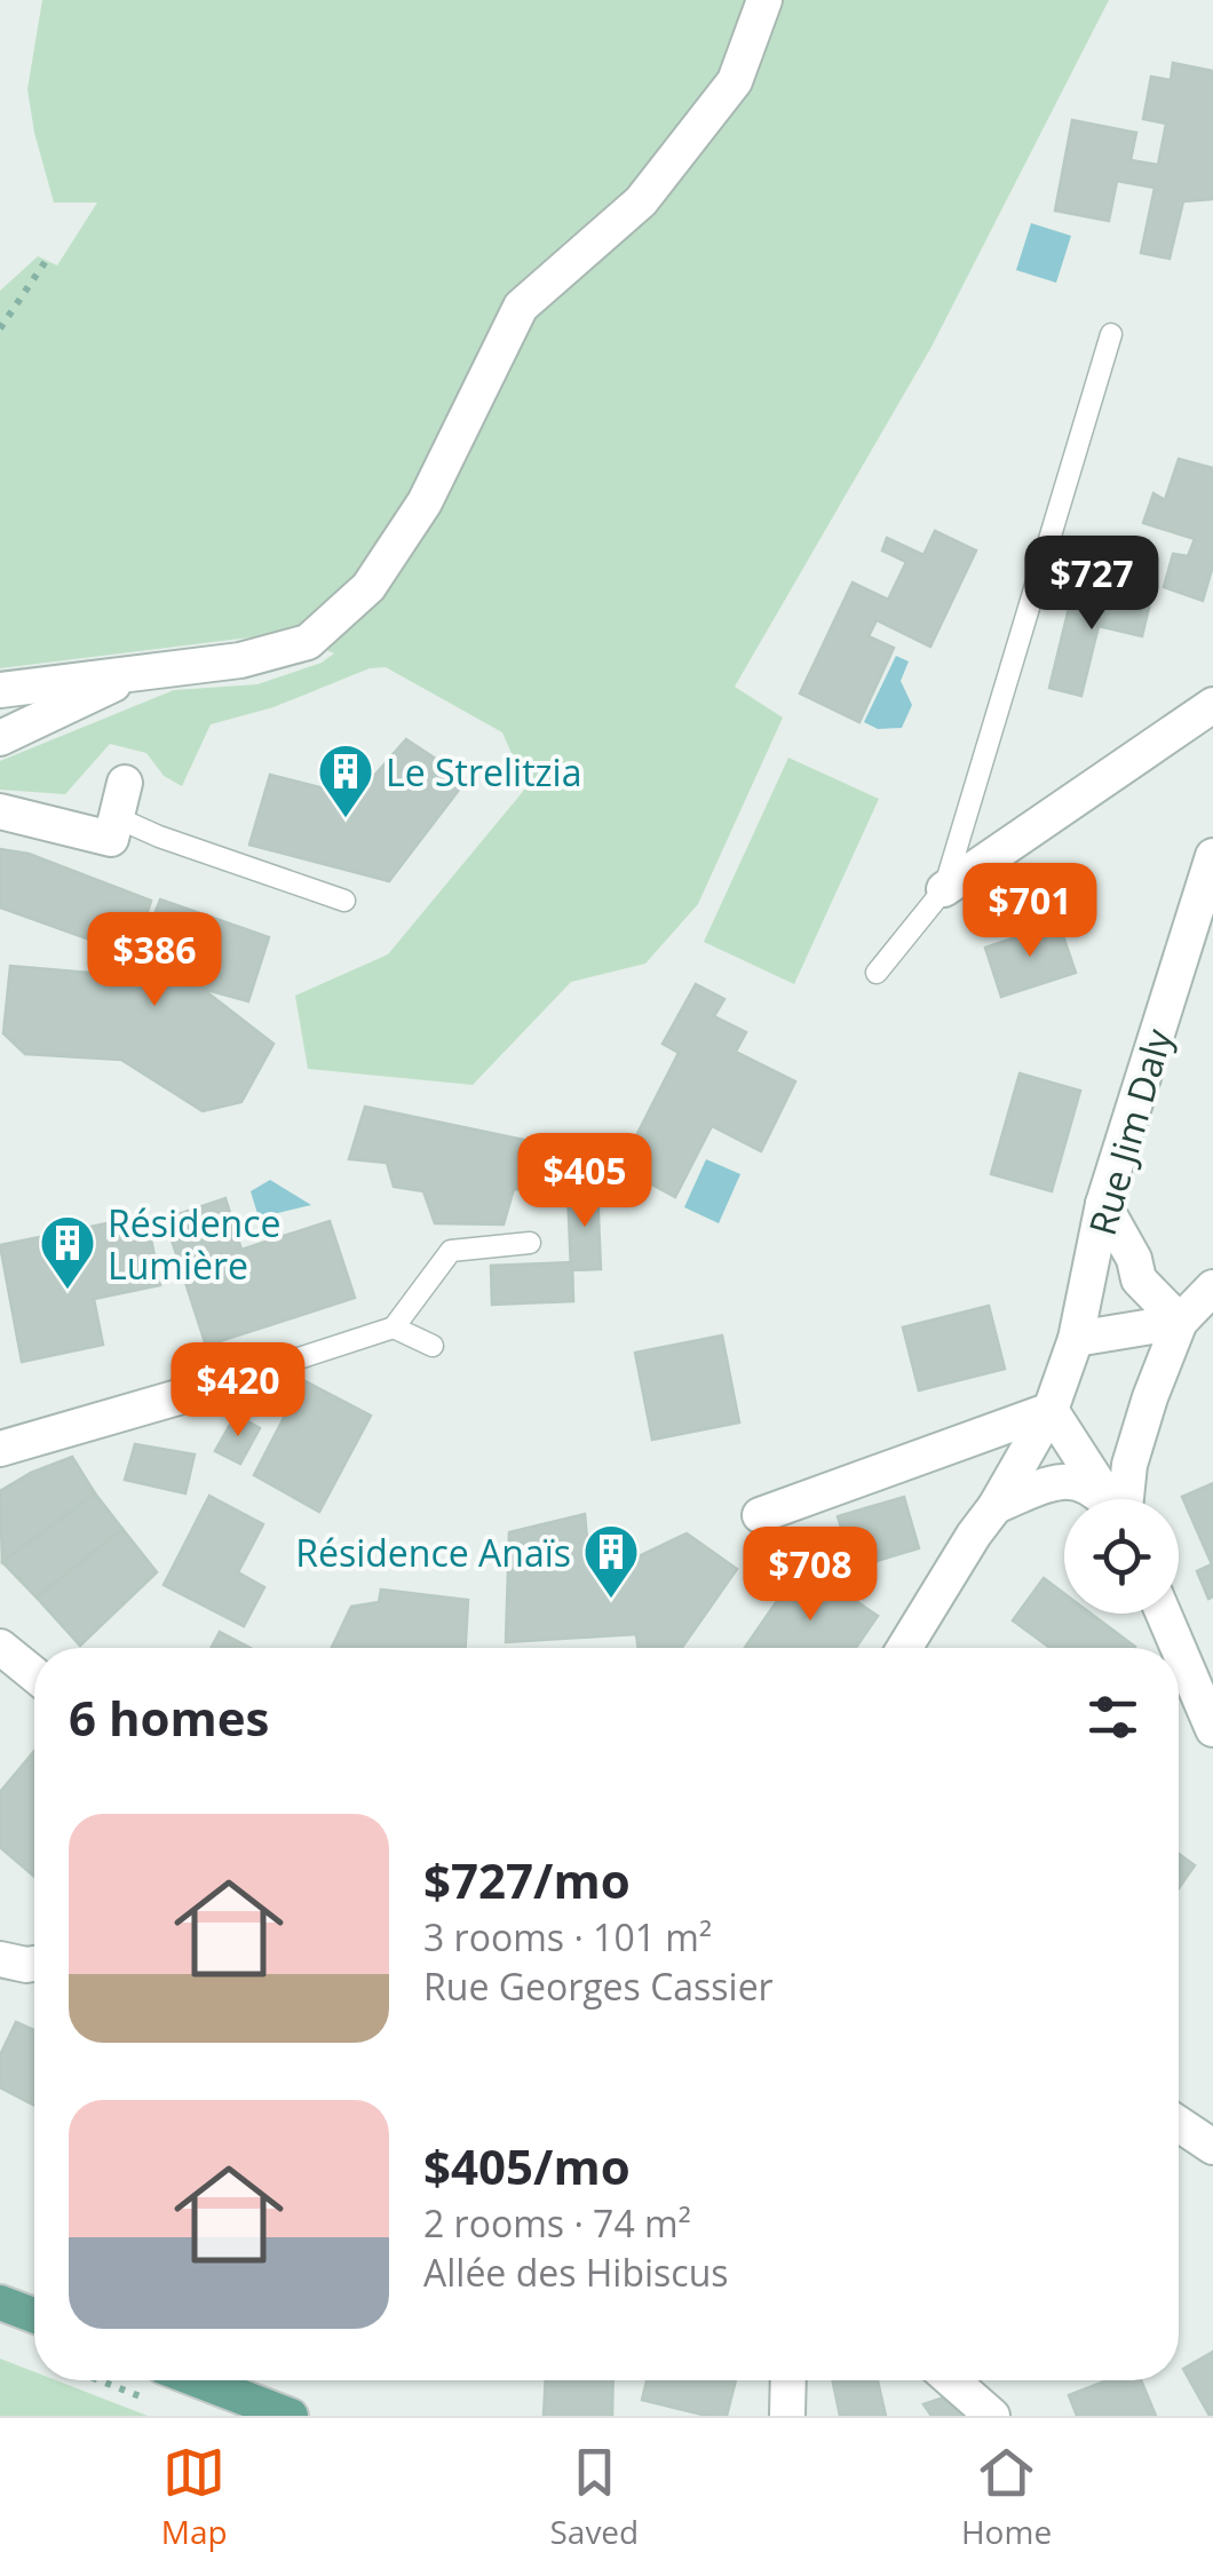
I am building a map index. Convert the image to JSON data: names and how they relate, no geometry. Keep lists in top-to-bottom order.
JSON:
{
  "streets": {
    "street": ["Rue Jim Daly"]
  },
  "places": {
    "building": ["Le Strelitzia", "Résidence Lumière", "Résidence Anaïs"]
  },
  "page": {
    "price": [
      "$727",
      "$701",
      "$386",
      "$405",
      "$420",
      "$708"
    ],
    "heading": "6 homes",
    "list": [
      {
        "name": "$727/mo",
        "note": "3 rooms · 101 m² · Rue Georges Cassier"
      },
      {
        "name": "$405/mo",
        "note": "2 rooms · 74 m² · Allée des Hibiscus"
      }
    ],
    "tabs": ["Map", "Saved", "Home"]
  }
}
